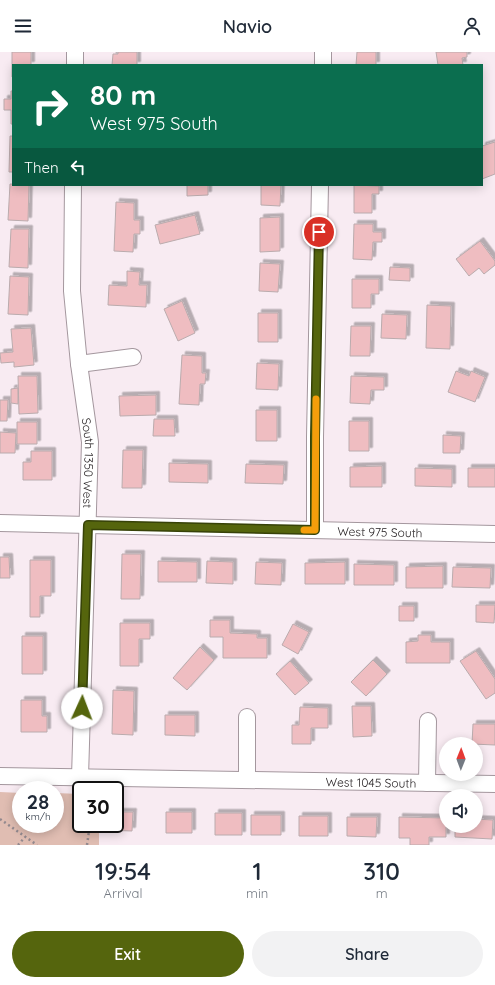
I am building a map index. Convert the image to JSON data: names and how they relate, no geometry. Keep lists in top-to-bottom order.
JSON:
{
  "streets": {
    "street": ["South 1350 West", "West 975 South", "West 1045 South"]
  },
  "crossings": [
    ["South 1350 West", "West 975 South"],
    ["South 1350 West", "West 1045 South"]
  ],
  "north": "top",
  "page": {
    "header": "Navio",
    "turn": ["80 m", "West 975 South"],
    "then": "Then",
    "speed": "28 km/h",
    "limit": "30",
    "eta": [
      "19:54",
      "Arrival",
      "1",
      "min",
      "310",
      "m"
    ],
    "buttons": ["Exit", "Share"]
  }
}
